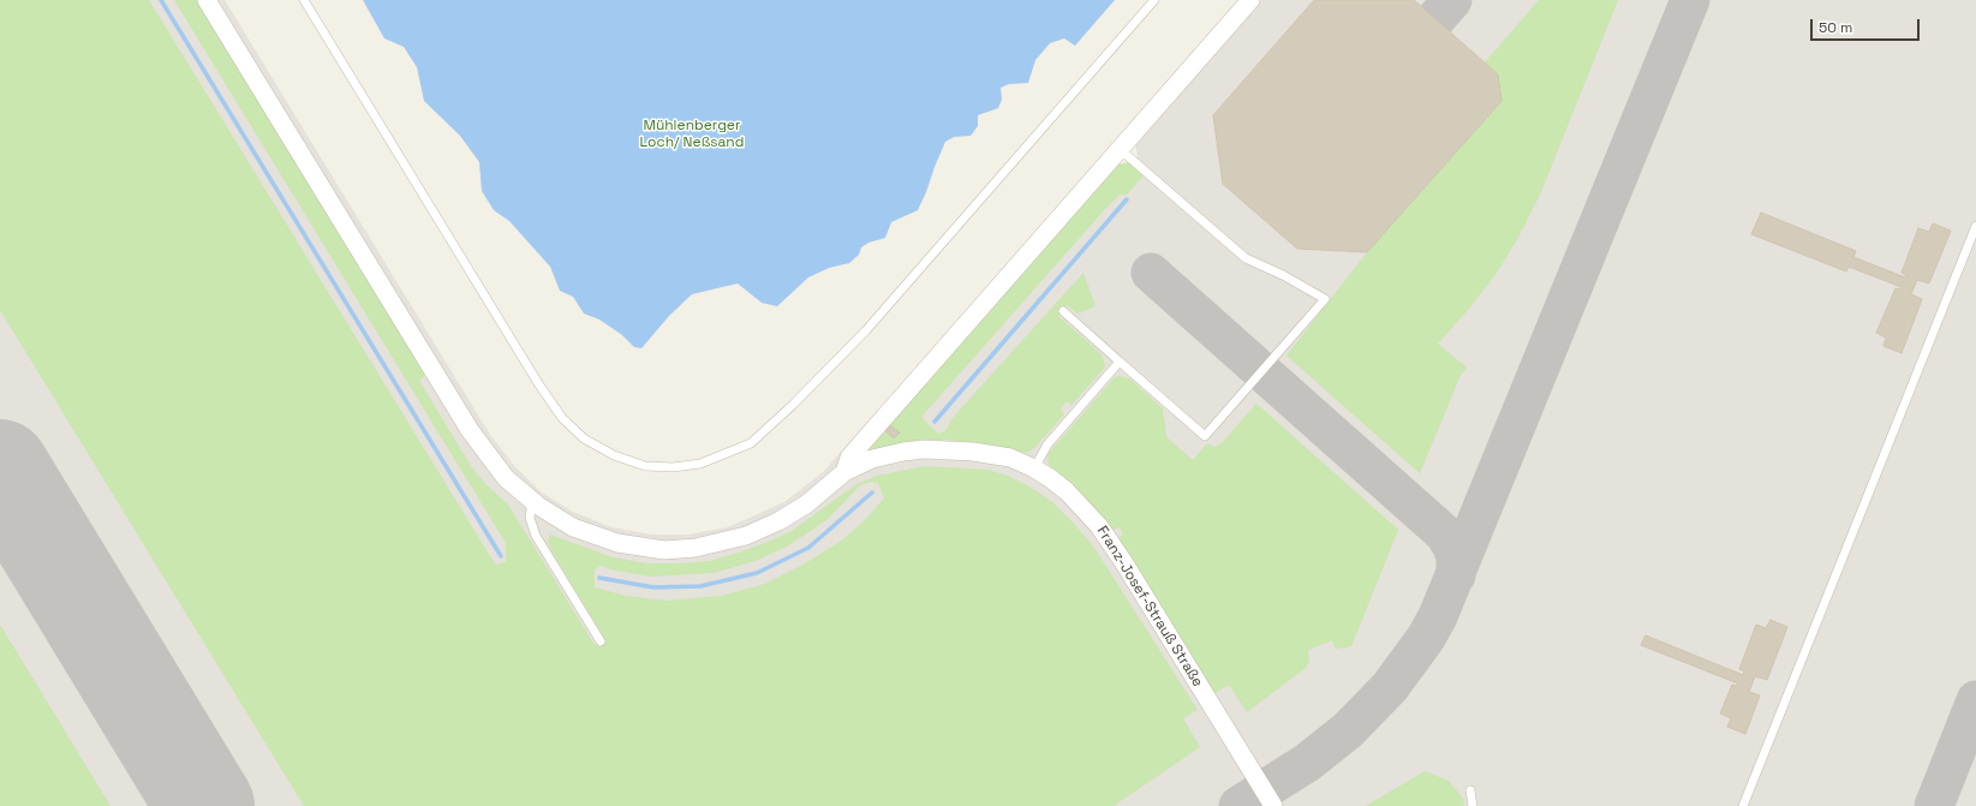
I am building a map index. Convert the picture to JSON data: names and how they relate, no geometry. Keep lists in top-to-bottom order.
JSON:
{
  "streets": {
    "street": ["Franz-Josef-Strauß Straße"]
  },
  "parks": ["Mühlenberger Loch/ Neßsand"],
  "scale_bar": "50 m"
}
